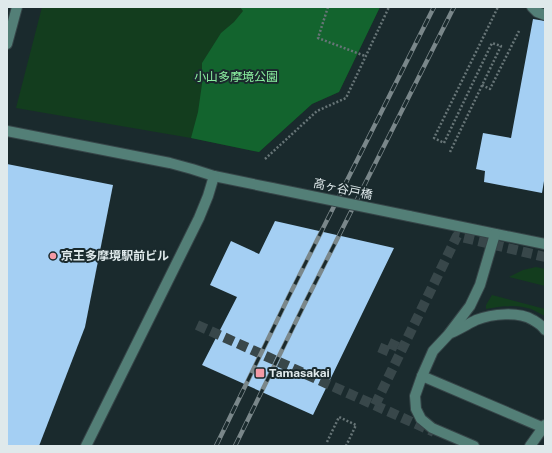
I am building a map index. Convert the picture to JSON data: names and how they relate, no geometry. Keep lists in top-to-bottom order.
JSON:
{
  "streets": {
    "street": ["高ヶ谷戸橋"]
  },
  "parks": ["小山多摩境公園"],
  "places": {
    "other": ["京王多摩境駅前ビル"],
    "transit": ["Tamasakai"]
  }
}
